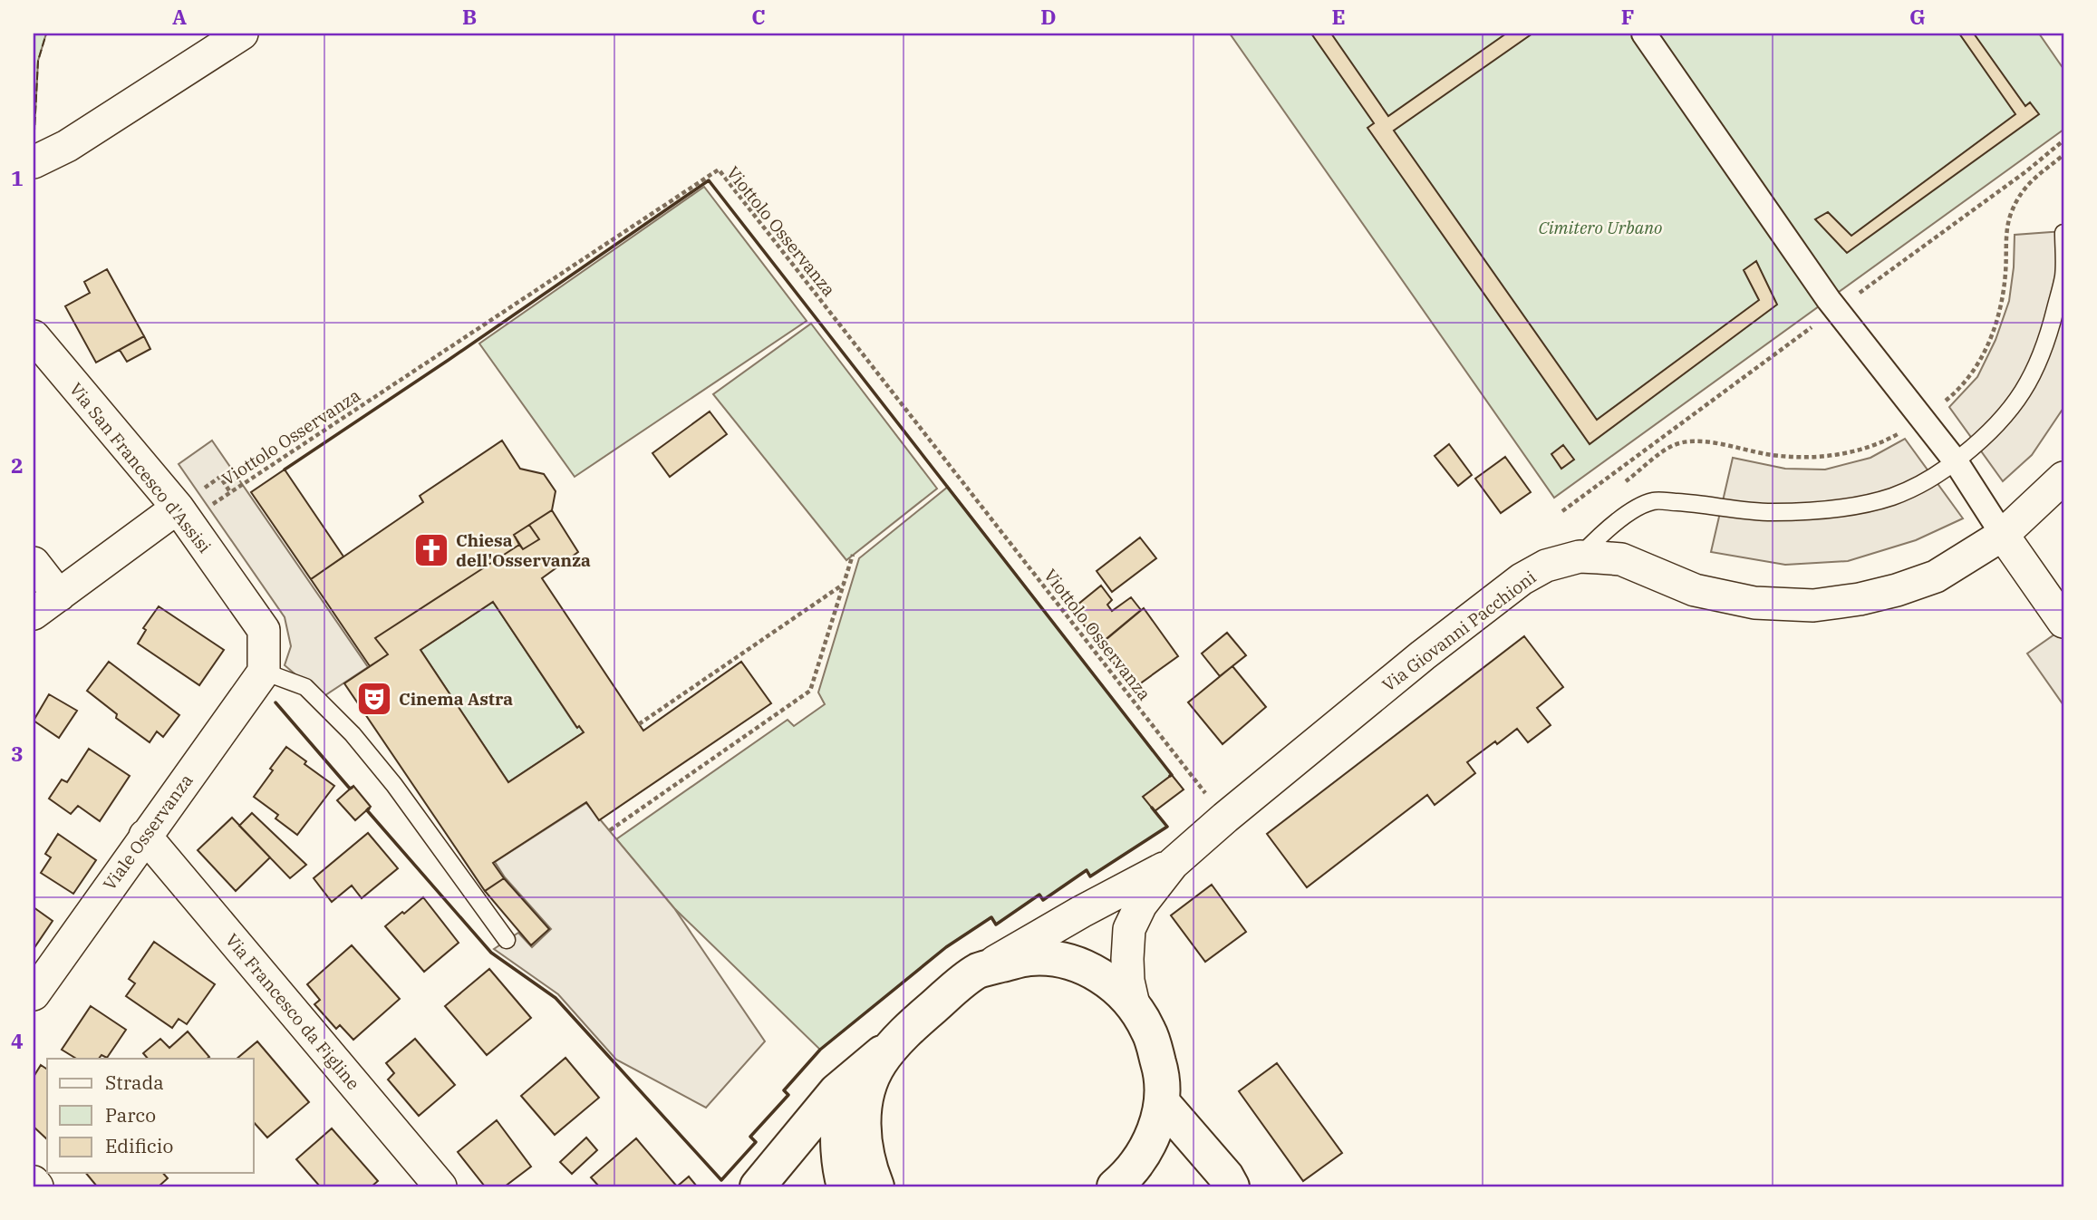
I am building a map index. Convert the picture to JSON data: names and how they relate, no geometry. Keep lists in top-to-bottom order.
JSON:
{
  "streets": {
    "street": [
      "Via San Francesco d'Assisi",
      "Via Giovanni Pacchioni",
      "Viale Osservanza",
      "Via Francesco da Figline"
    ],
    "path": ["Viottolo Osservanza"]
  },
  "crossings": [
    ["Viottolo Osservanza", "Via San Francesco d'Assisi"],
    ["Via San Francesco d'Assisi", "Viale Osservanza"],
    ["Viale Osservanza", "Via Francesco da Figline"]
  ],
  "parks": ["Cimitero Urbano"],
  "places": {
    "church": ["Chiesa dell'Osservanza"],
    "theatre": ["Cinema Astra"]
  },
  "legend": ["Strada", "Parco", "Edificio"],
  "grid": {
    "columns": [
      "A",
      "B",
      "C",
      "D",
      "E",
      "F",
      "G"
    ],
    "rows": [
      "1",
      "2",
      "3",
      "4"
    ]
  }
}
